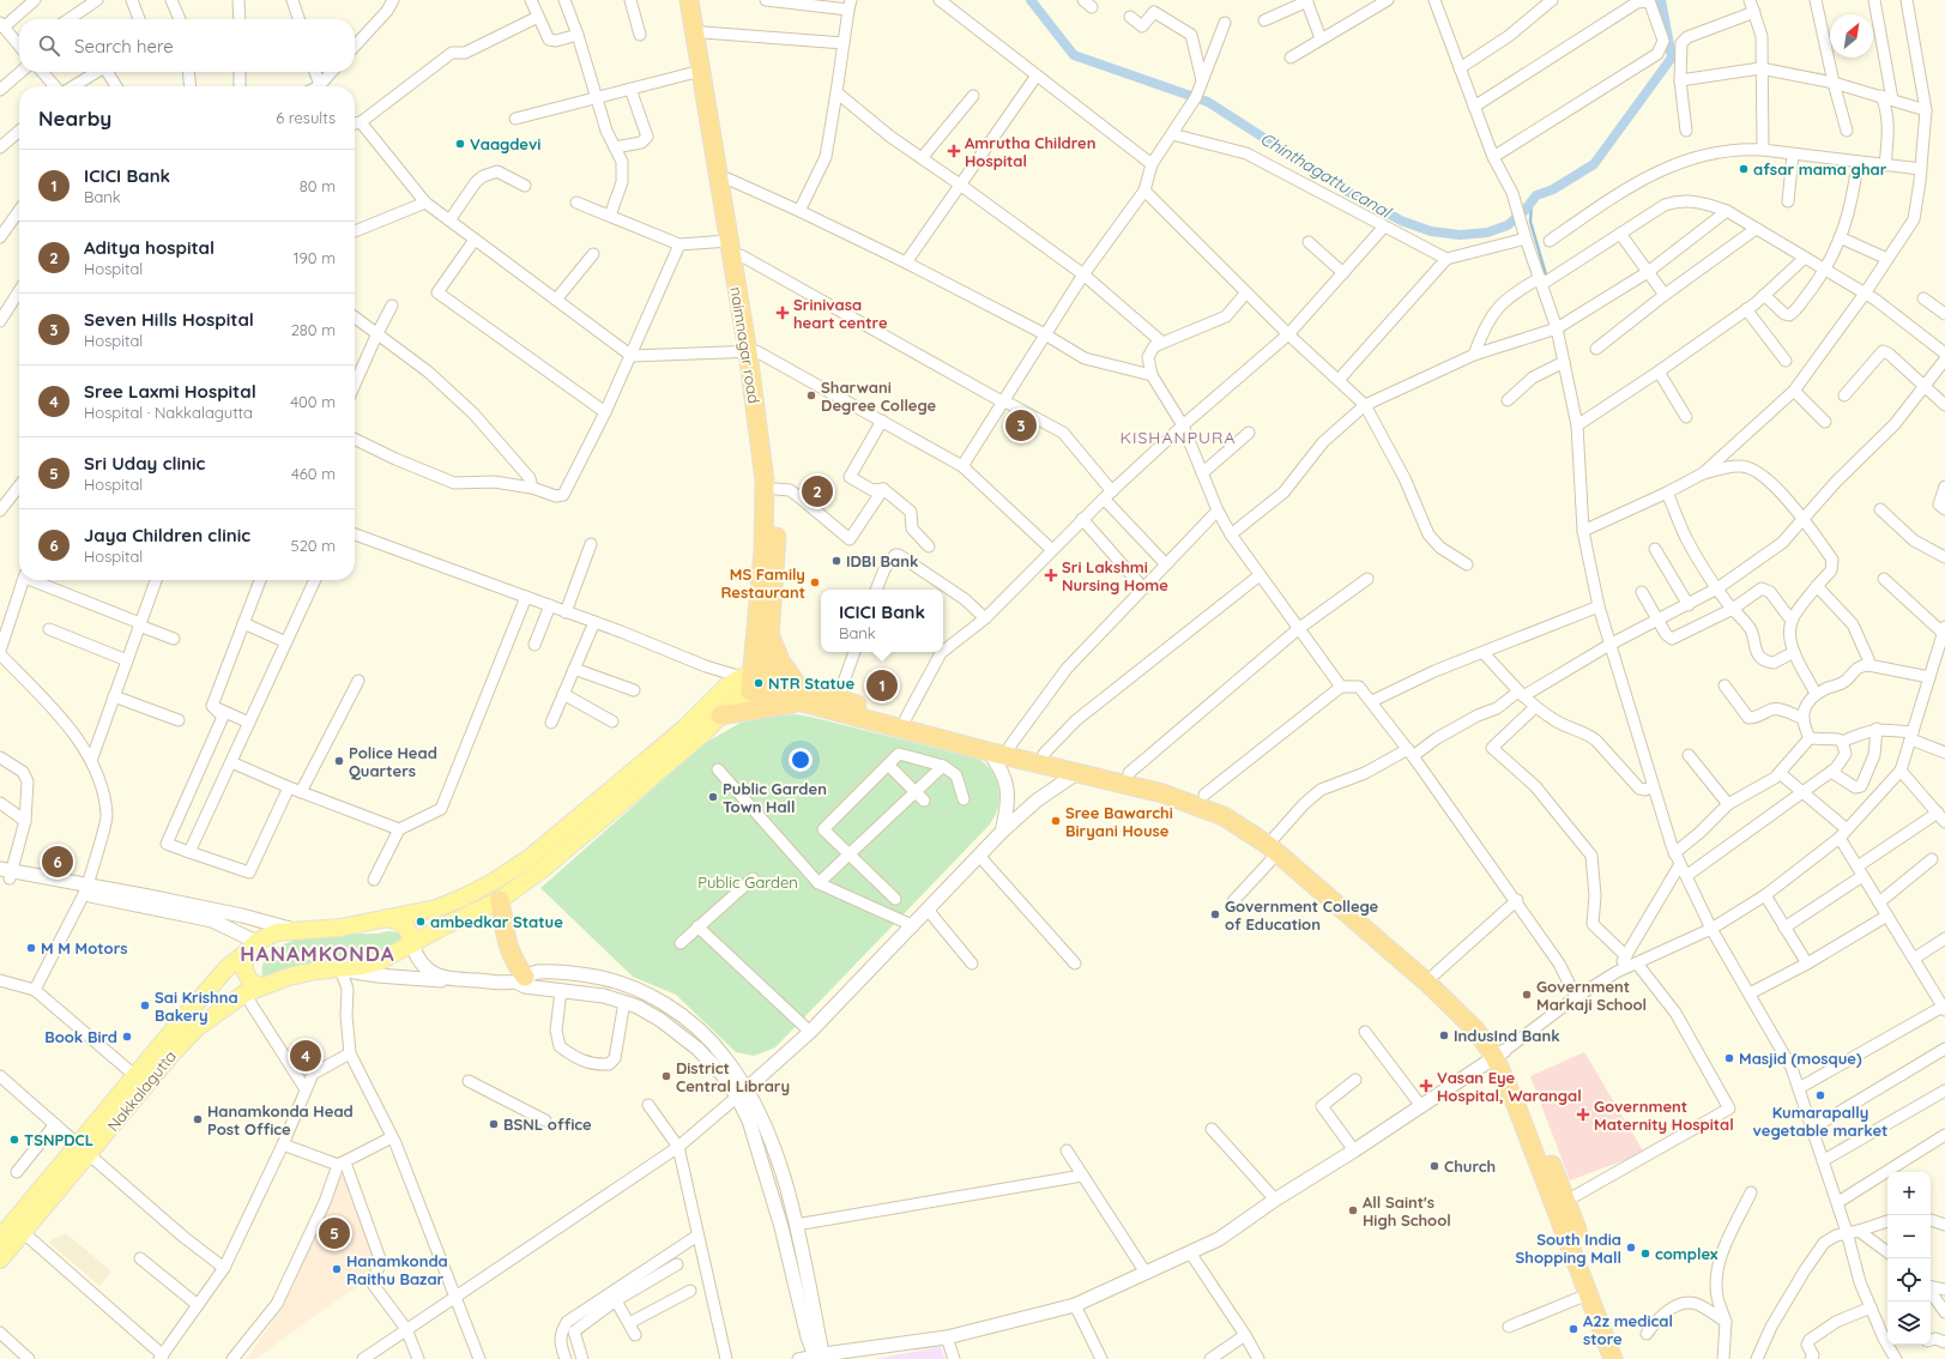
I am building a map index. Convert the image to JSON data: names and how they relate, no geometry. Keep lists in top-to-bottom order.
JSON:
{
  "streets": {
    "highway": ["naimnagar road"],
    "main road": ["Nakkalagutta"]
  },
  "crossings": [
    ["naimnagar road", "Nakkalagutta"]
  ],
  "districts": ["KISHANPURA", "HANAMKONDA"],
  "water": ["Chinthagattu canal"],
  "parks": ["Public Garden"],
  "places": {
    "other": [
      "Vaagdevi",
      "afsar mama ghar",
      "Sharwani Degree College",
      "IDBI Bank",
      "MS Family Restaurant",
      "NTR Statue",
      "Police Head Quarters",
      "Public Garden Town Hall",
      "Sree Bawarchi Biryani House",
      "Government College of Education",
      "ambedkar Statue",
      "M M Motors",
      "Government Markaji School",
      "Sai Krishna Bakery",
      "IndusInd Bank",
      "Book Bird",
      "Masjid (mosque)",
      "District Central Library",
      "Kumarapally vegetable market",
      "Hanamkonda Head Post Office",
      "BSNL office",
      "TSNPDCL",
      "Church",
      "All Saint's High School",
      "South India Shopping Mall",
      "complex",
      "Hanamkonda Raithu Bazar",
      "A2z medical store"
    ],
    "health": [
      "Amrutha Children Hospital",
      "Srinivasa heart centre",
      "Sri Lakshmi Nursing Home",
      "Vasan Eye Hospital, Warangal",
      "Government Maternity Hospital"
    ]
  },
  "north": "top right",
  "page": {
    "search": "Search here",
    "heading": ["Nearby", "6 results"],
    "list": [
      {
        "mark": "1",
        "name": "ICICI Bank",
        "note": "Bank",
        "value": "80 m"
      },
      {
        "mark": "2",
        "name": "Aditya hospital",
        "note": "Hospital",
        "value": "190 m"
      },
      {
        "mark": "3",
        "name": "Seven Hills Hospital",
        "note": "Hospital",
        "value": "280 m"
      },
      {
        "mark": "4",
        "name": "Sree Laxmi Hospital",
        "note": "Hospital · Nakkalagutta",
        "value": "400 m"
      },
      {
        "mark": "5",
        "name": "Sri Uday clinic",
        "note": "Hospital",
        "value": "460 m"
      },
      {
        "mark": "6",
        "name": "Jaya Children clinic",
        "note": "Hospital",
        "value": "520 m"
      }
    ],
    "pins": [
      "3",
      "2",
      "1",
      "6",
      "4",
      "5"
    ],
    "popup": ["ICICI Bank", "Bank"],
    "map_buttons": ["+", "−"]
  }
}
